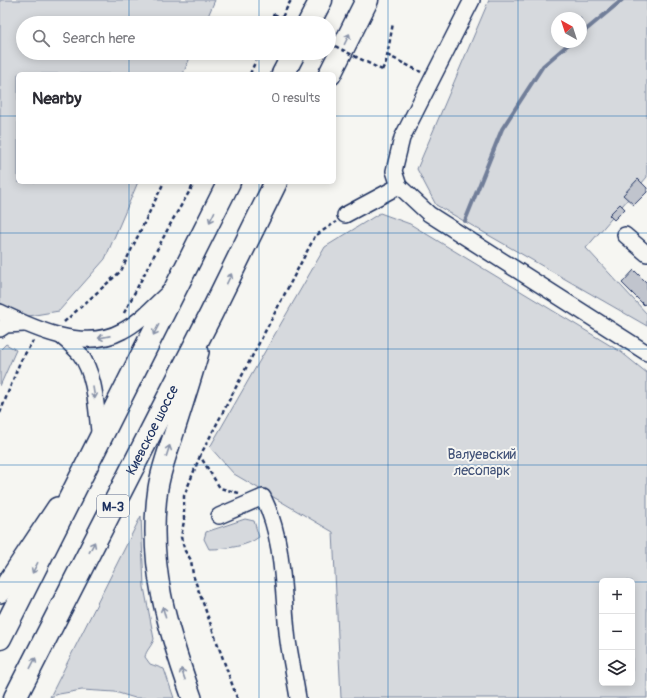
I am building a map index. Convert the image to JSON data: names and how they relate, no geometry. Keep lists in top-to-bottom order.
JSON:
{
  "streets": {
    "highway": ["Киевское шоссе", "М-3"]
  },
  "parks": ["Валуевский лесопарк"],
  "north": "top left",
  "page": {
    "search": "Search here",
    "heading": ["Nearby", "0 results"],
    "map_buttons": ["+", "−"]
  }
}
